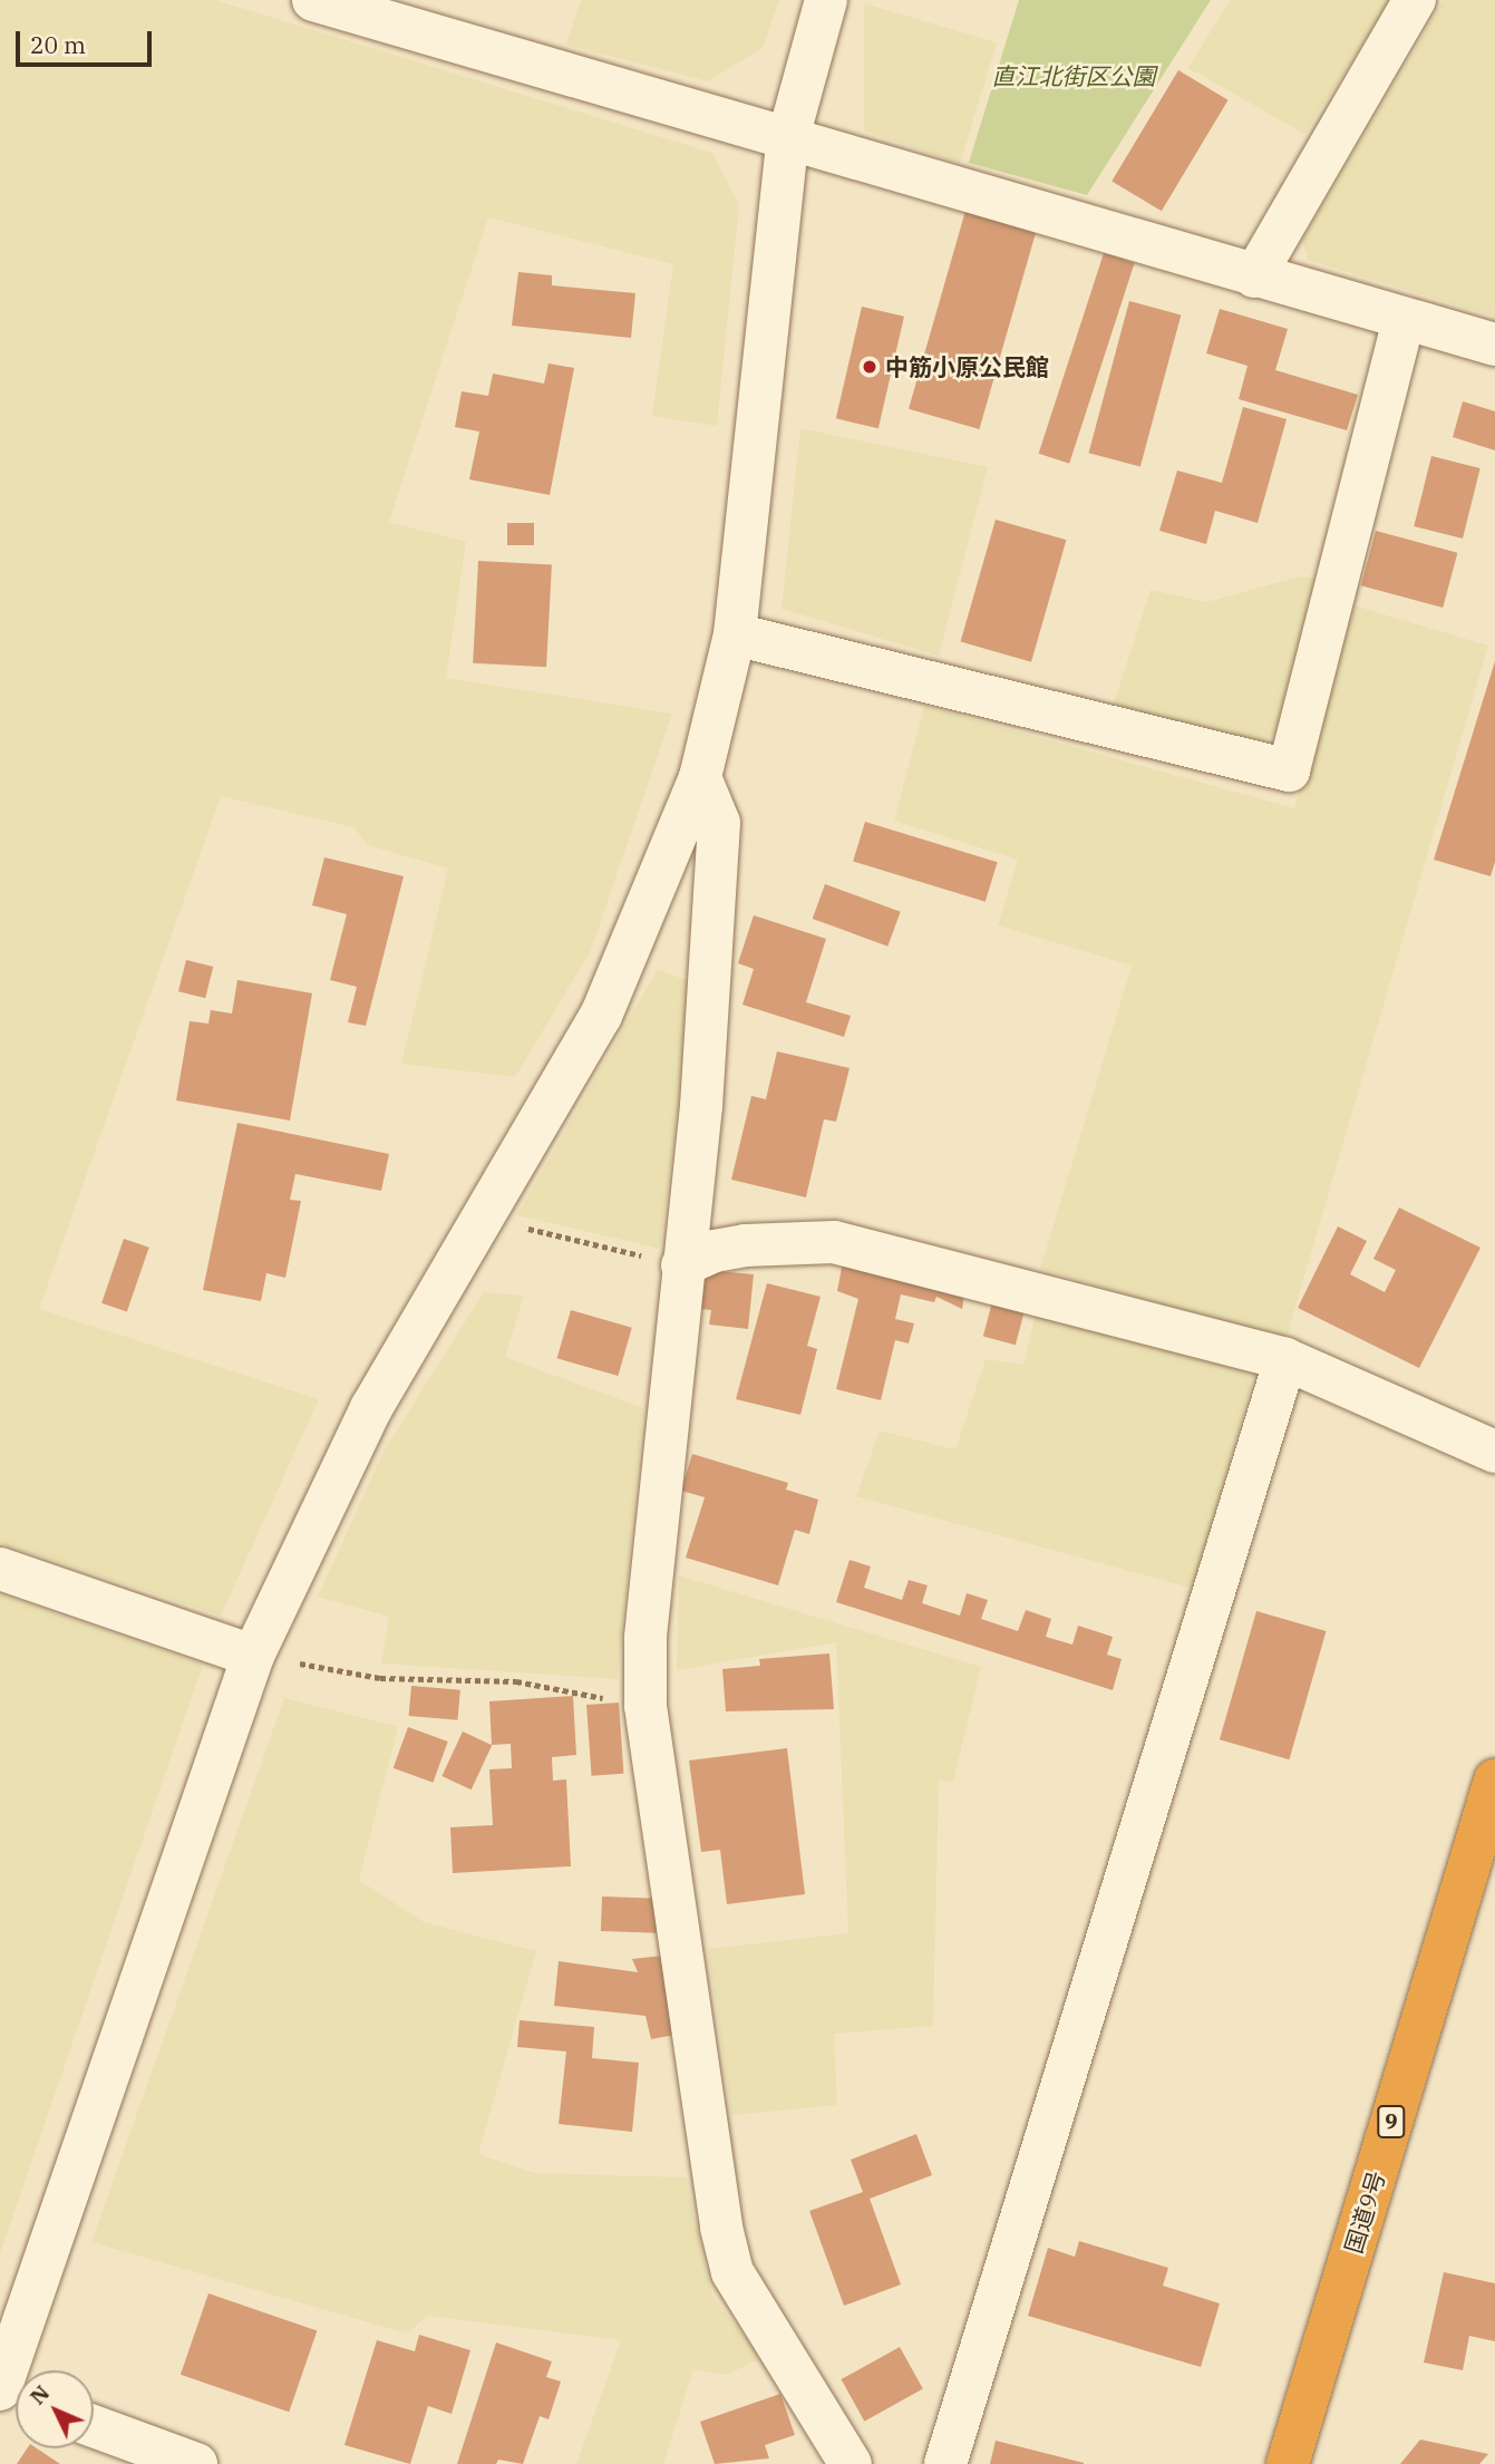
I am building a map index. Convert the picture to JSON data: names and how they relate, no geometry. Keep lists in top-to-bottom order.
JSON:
{
  "streets": {
    "highway": ["9", "国道9号"]
  },
  "parks": ["直江北街区公園"],
  "places": ["中筋小原公民館"],
  "scale_bar": "20 m",
  "north": "top left"
}
